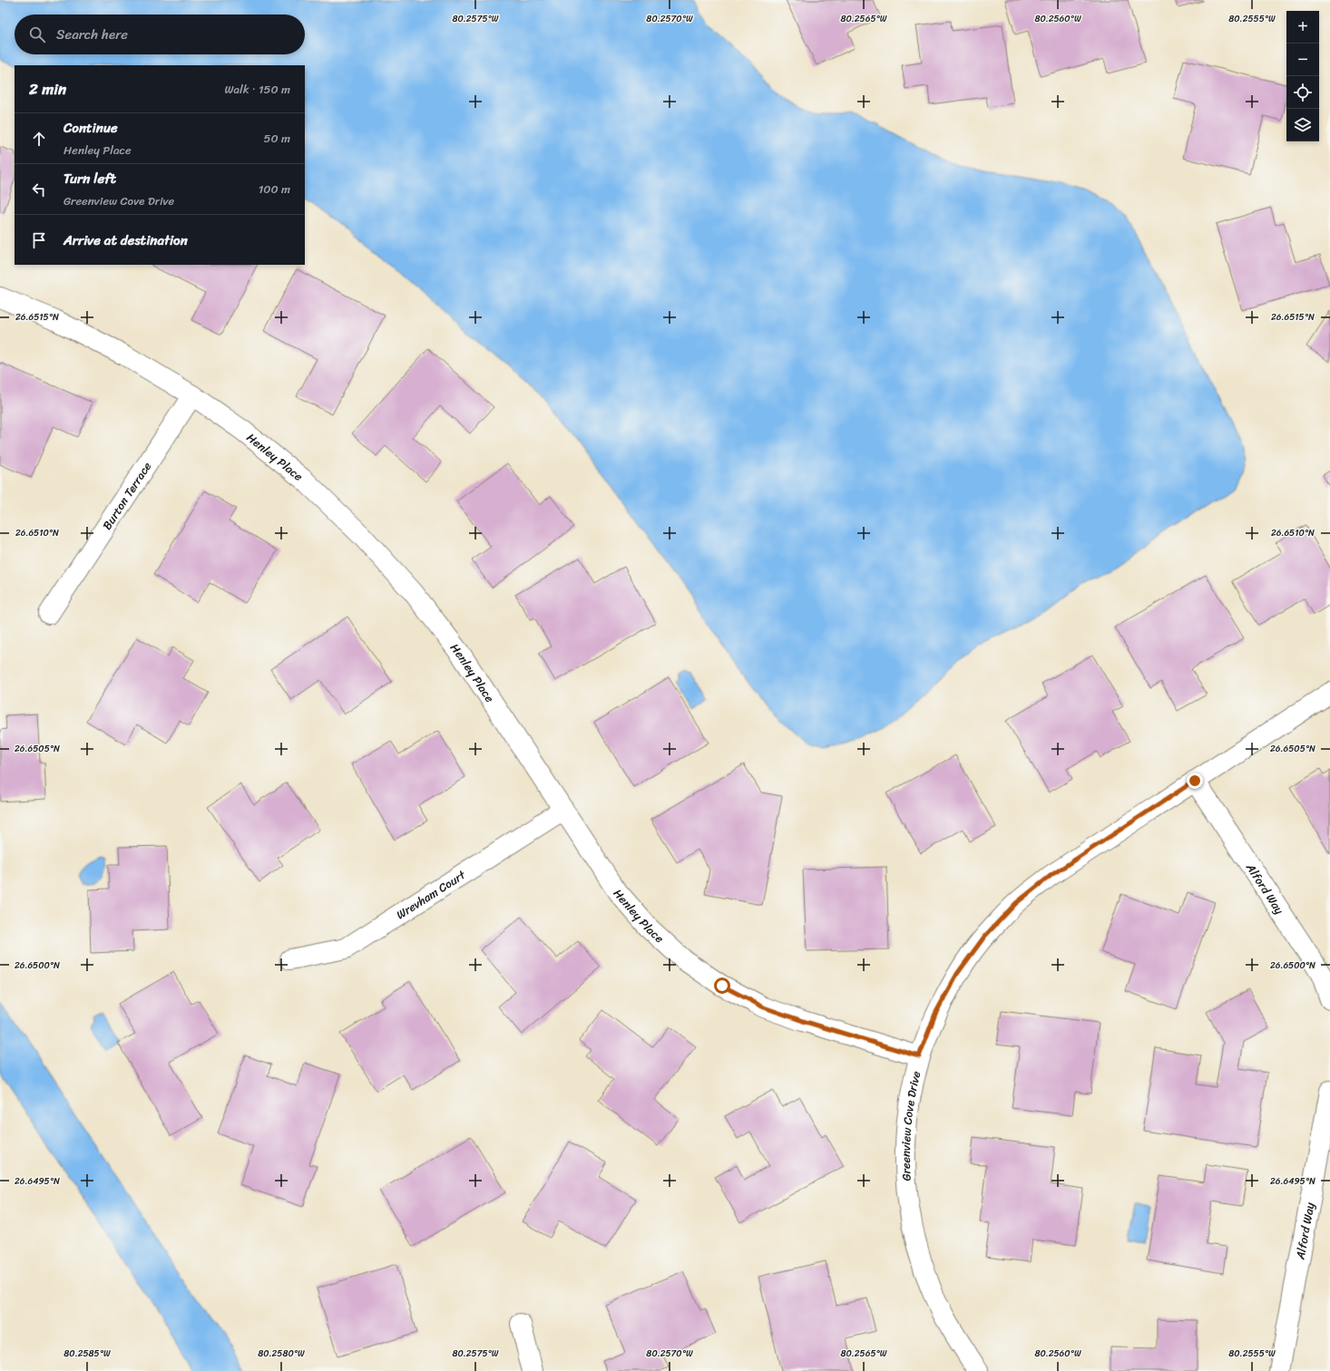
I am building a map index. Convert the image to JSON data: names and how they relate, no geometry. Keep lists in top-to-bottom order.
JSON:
{
  "streets": {
    "street": [
      "Henley Place",
      "Burton Terrace",
      "Alford Way",
      "Wrevham Court",
      "Greenview Cove Drive"
    ]
  },
  "crossings": [
    ["Henley Place", "Burton Terrace"],
    ["Henley Place", "Wrevham Court"],
    ["Henley Place", "Greenview Cove Drive"],
    ["Alford Way", "Greenview Cove Drive"]
  ],
  "page": {
    "map_buttons": ["+", "−"],
    "search": "Search here",
    "heading": ["2 min", "Walk · 150 m"],
    "list": [
      ["Continue", "Henley Place", "50 m"],
      ["Turn left", "Greenview Cove Drive", "100 m"],
      "Arrive at destination"
    ]
  },
  "coordinates": [
    "80.2575°W",
    "80.2570°W",
    "80.2565°W",
    "80.2560°W",
    "80.2555°W",
    "26.6515°N",
    "26.6510°N",
    "26.6505°N",
    "26.6500°N",
    "26.6495°N",
    "80.2585°W",
    "80.2580°W"
  ]
}
